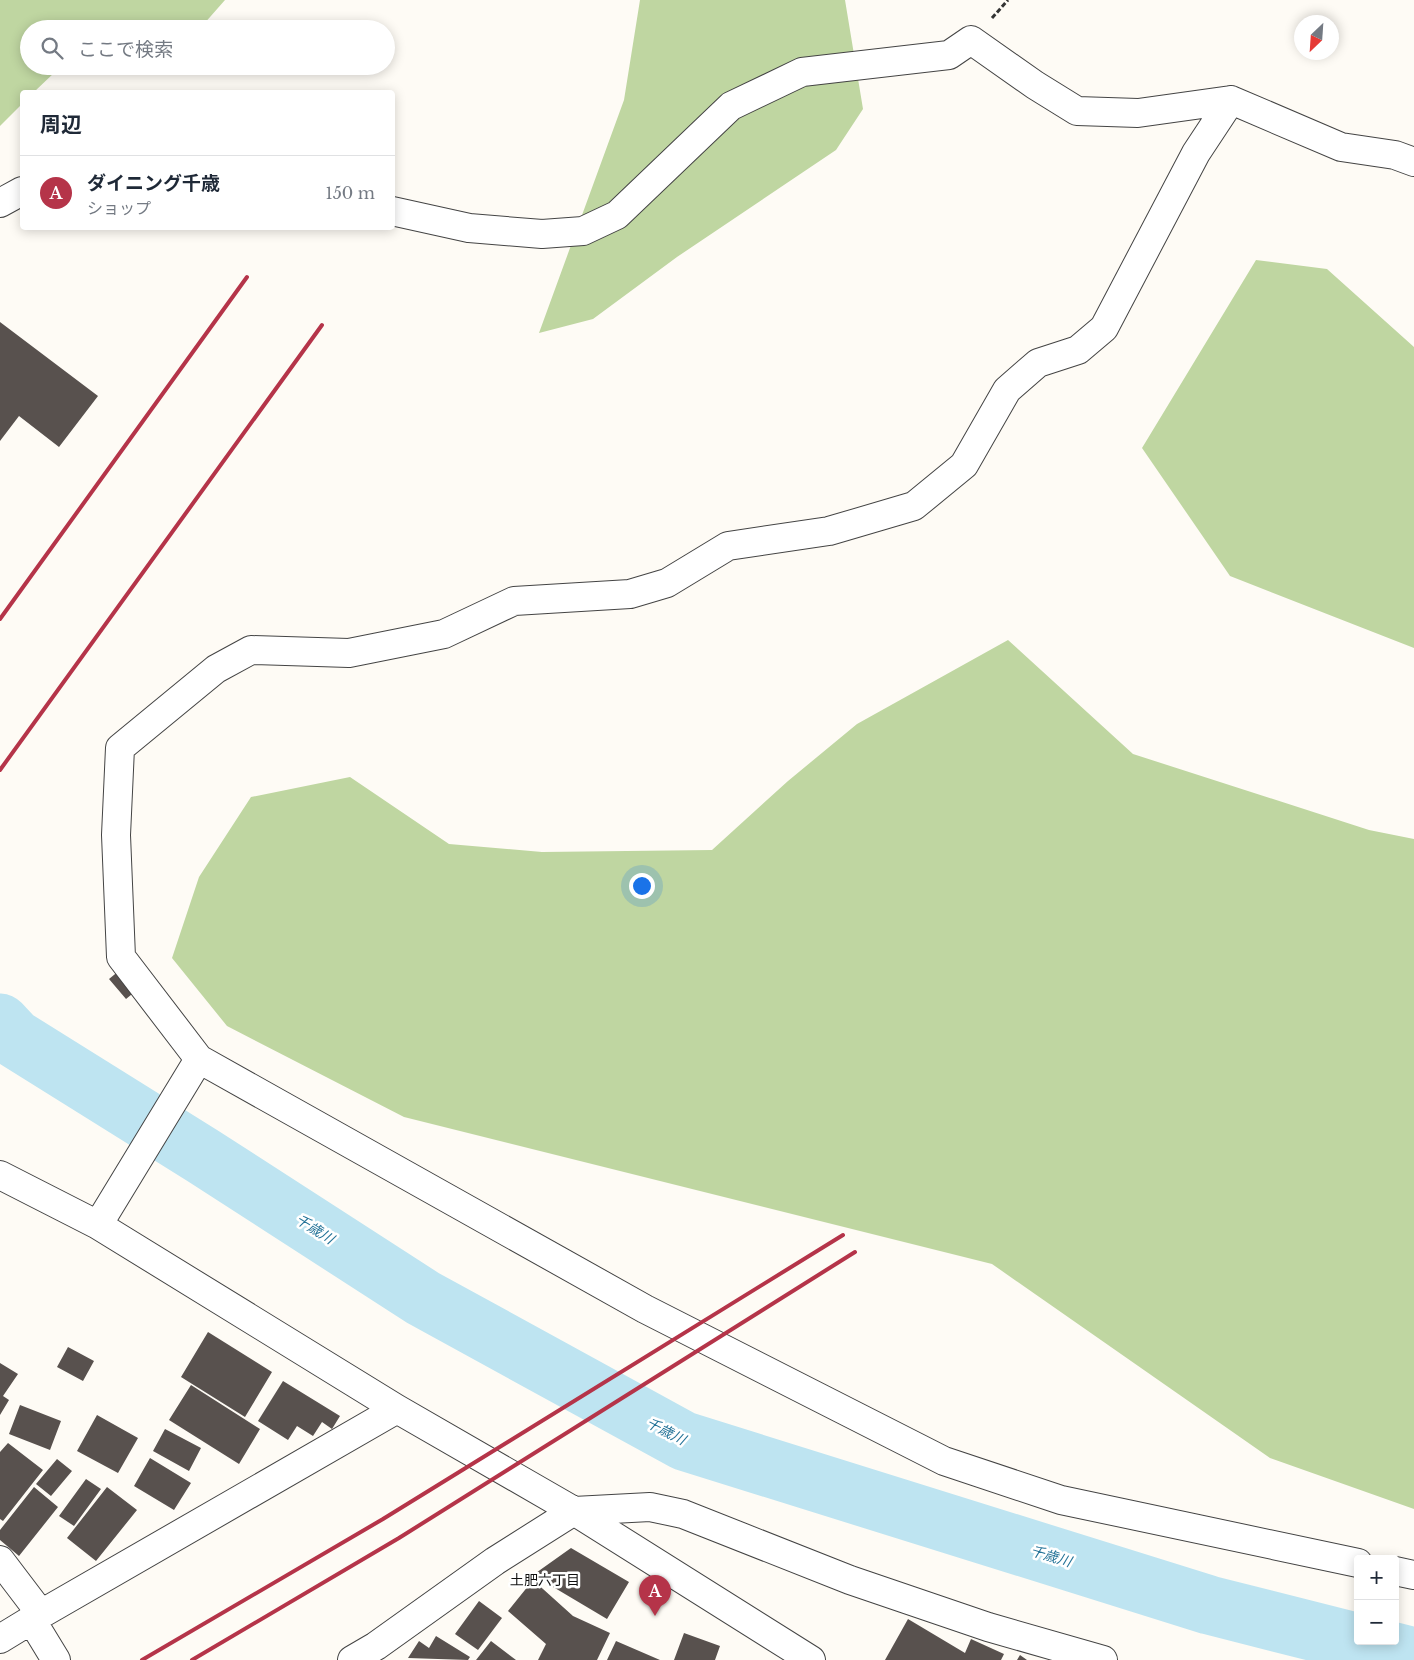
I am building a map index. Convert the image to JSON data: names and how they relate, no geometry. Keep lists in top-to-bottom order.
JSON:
{
  "districts": ["土肥六丁目"],
  "water": ["千歳川"],
  "north": "bottom left",
  "page": {
    "search": "ここで検索",
    "heading": "周辺",
    "list": [
      {
        "mark": "A",
        "name": "ダイニング千歳",
        "note": "ショップ",
        "value": "150 m"
      }
    ],
    "map_buttons": ["+", "−"],
    "pins": "A"
  }
}
